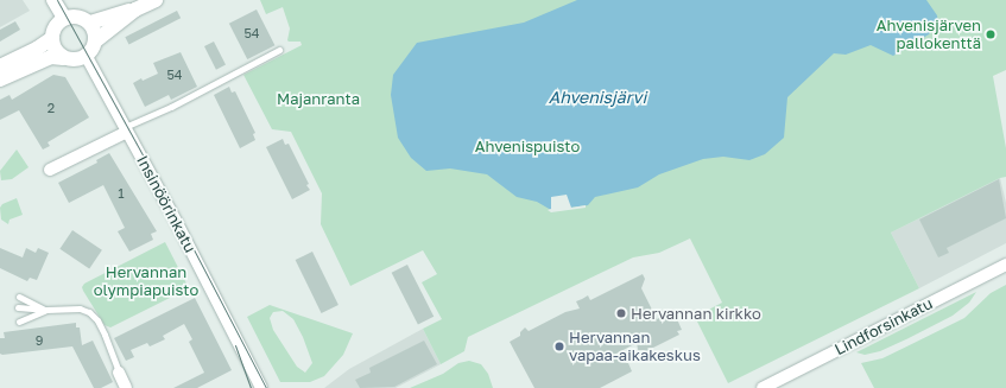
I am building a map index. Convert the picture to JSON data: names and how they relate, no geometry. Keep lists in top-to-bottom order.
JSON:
{
  "streets": {
    "street": ["Insinöörinkatu", "Lindforsinkatu"]
  },
  "water": ["Ahvenisjärvi"],
  "parks": ["Majanranta", "Ahvenispuisto", "Hervannan olympiapuisto"],
  "places": ["Ahvenisjärven pallokenttä", "Hervannan kirkko", "Hervannan vapaa-aikakeskus"],
  "house_numbers": [
    "54",
    "54",
    "2",
    "1",
    "9"
  ]
}
